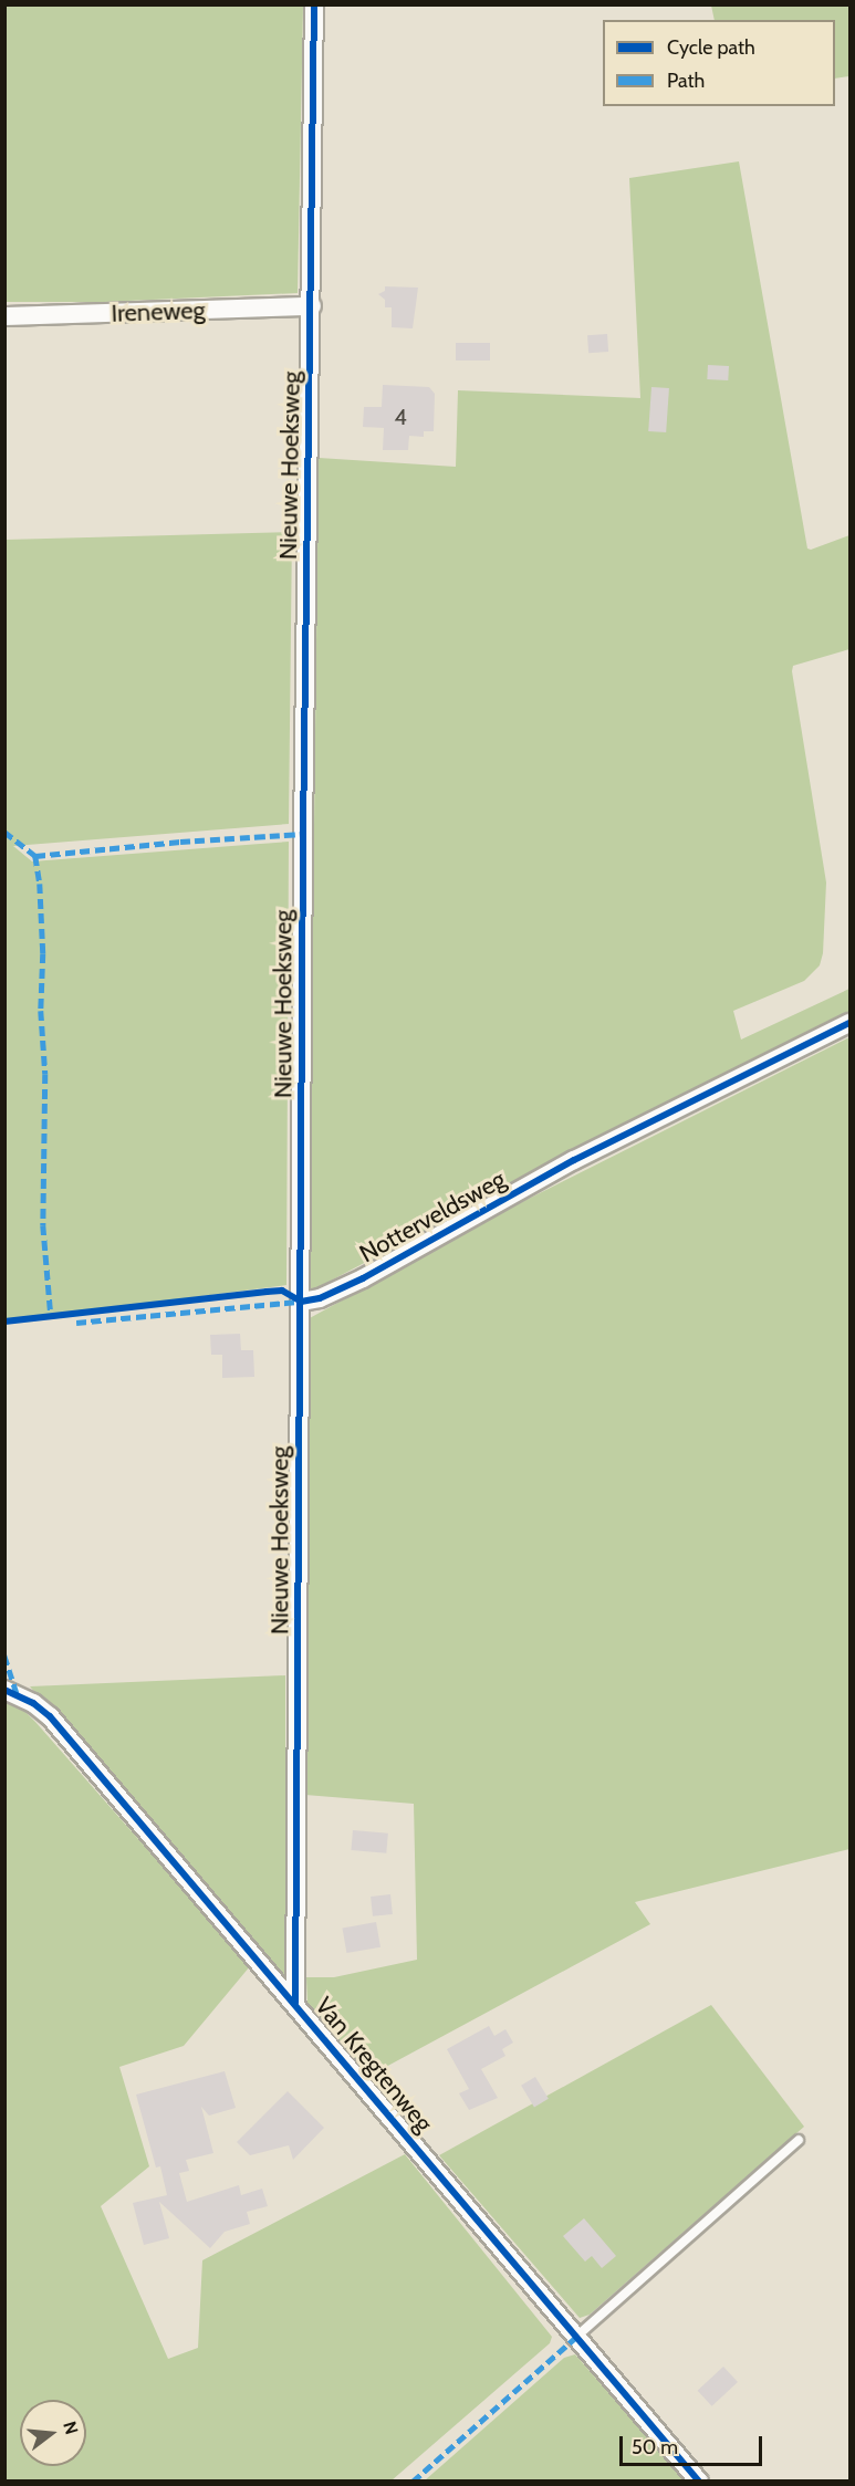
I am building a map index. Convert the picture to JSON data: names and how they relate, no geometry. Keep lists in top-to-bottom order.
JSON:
{
  "streets": {
    "street": [
      "Ireneweg",
      "Nieuwe Hoeksweg",
      "Notterveldsweg",
      "Van Kregtenweg"
    ]
  },
  "crossings": [
    ["Ireneweg", "Nieuwe Hoeksweg"],
    ["Nieuwe Hoeksweg", "Notterveldsweg"],
    ["Nieuwe Hoeksweg", "Van Kregtenweg"]
  ],
  "house_numbers": ["4"],
  "legend": ["Cycle path", "Path"],
  "scale_bar": "50 m",
  "north": "right"
}
